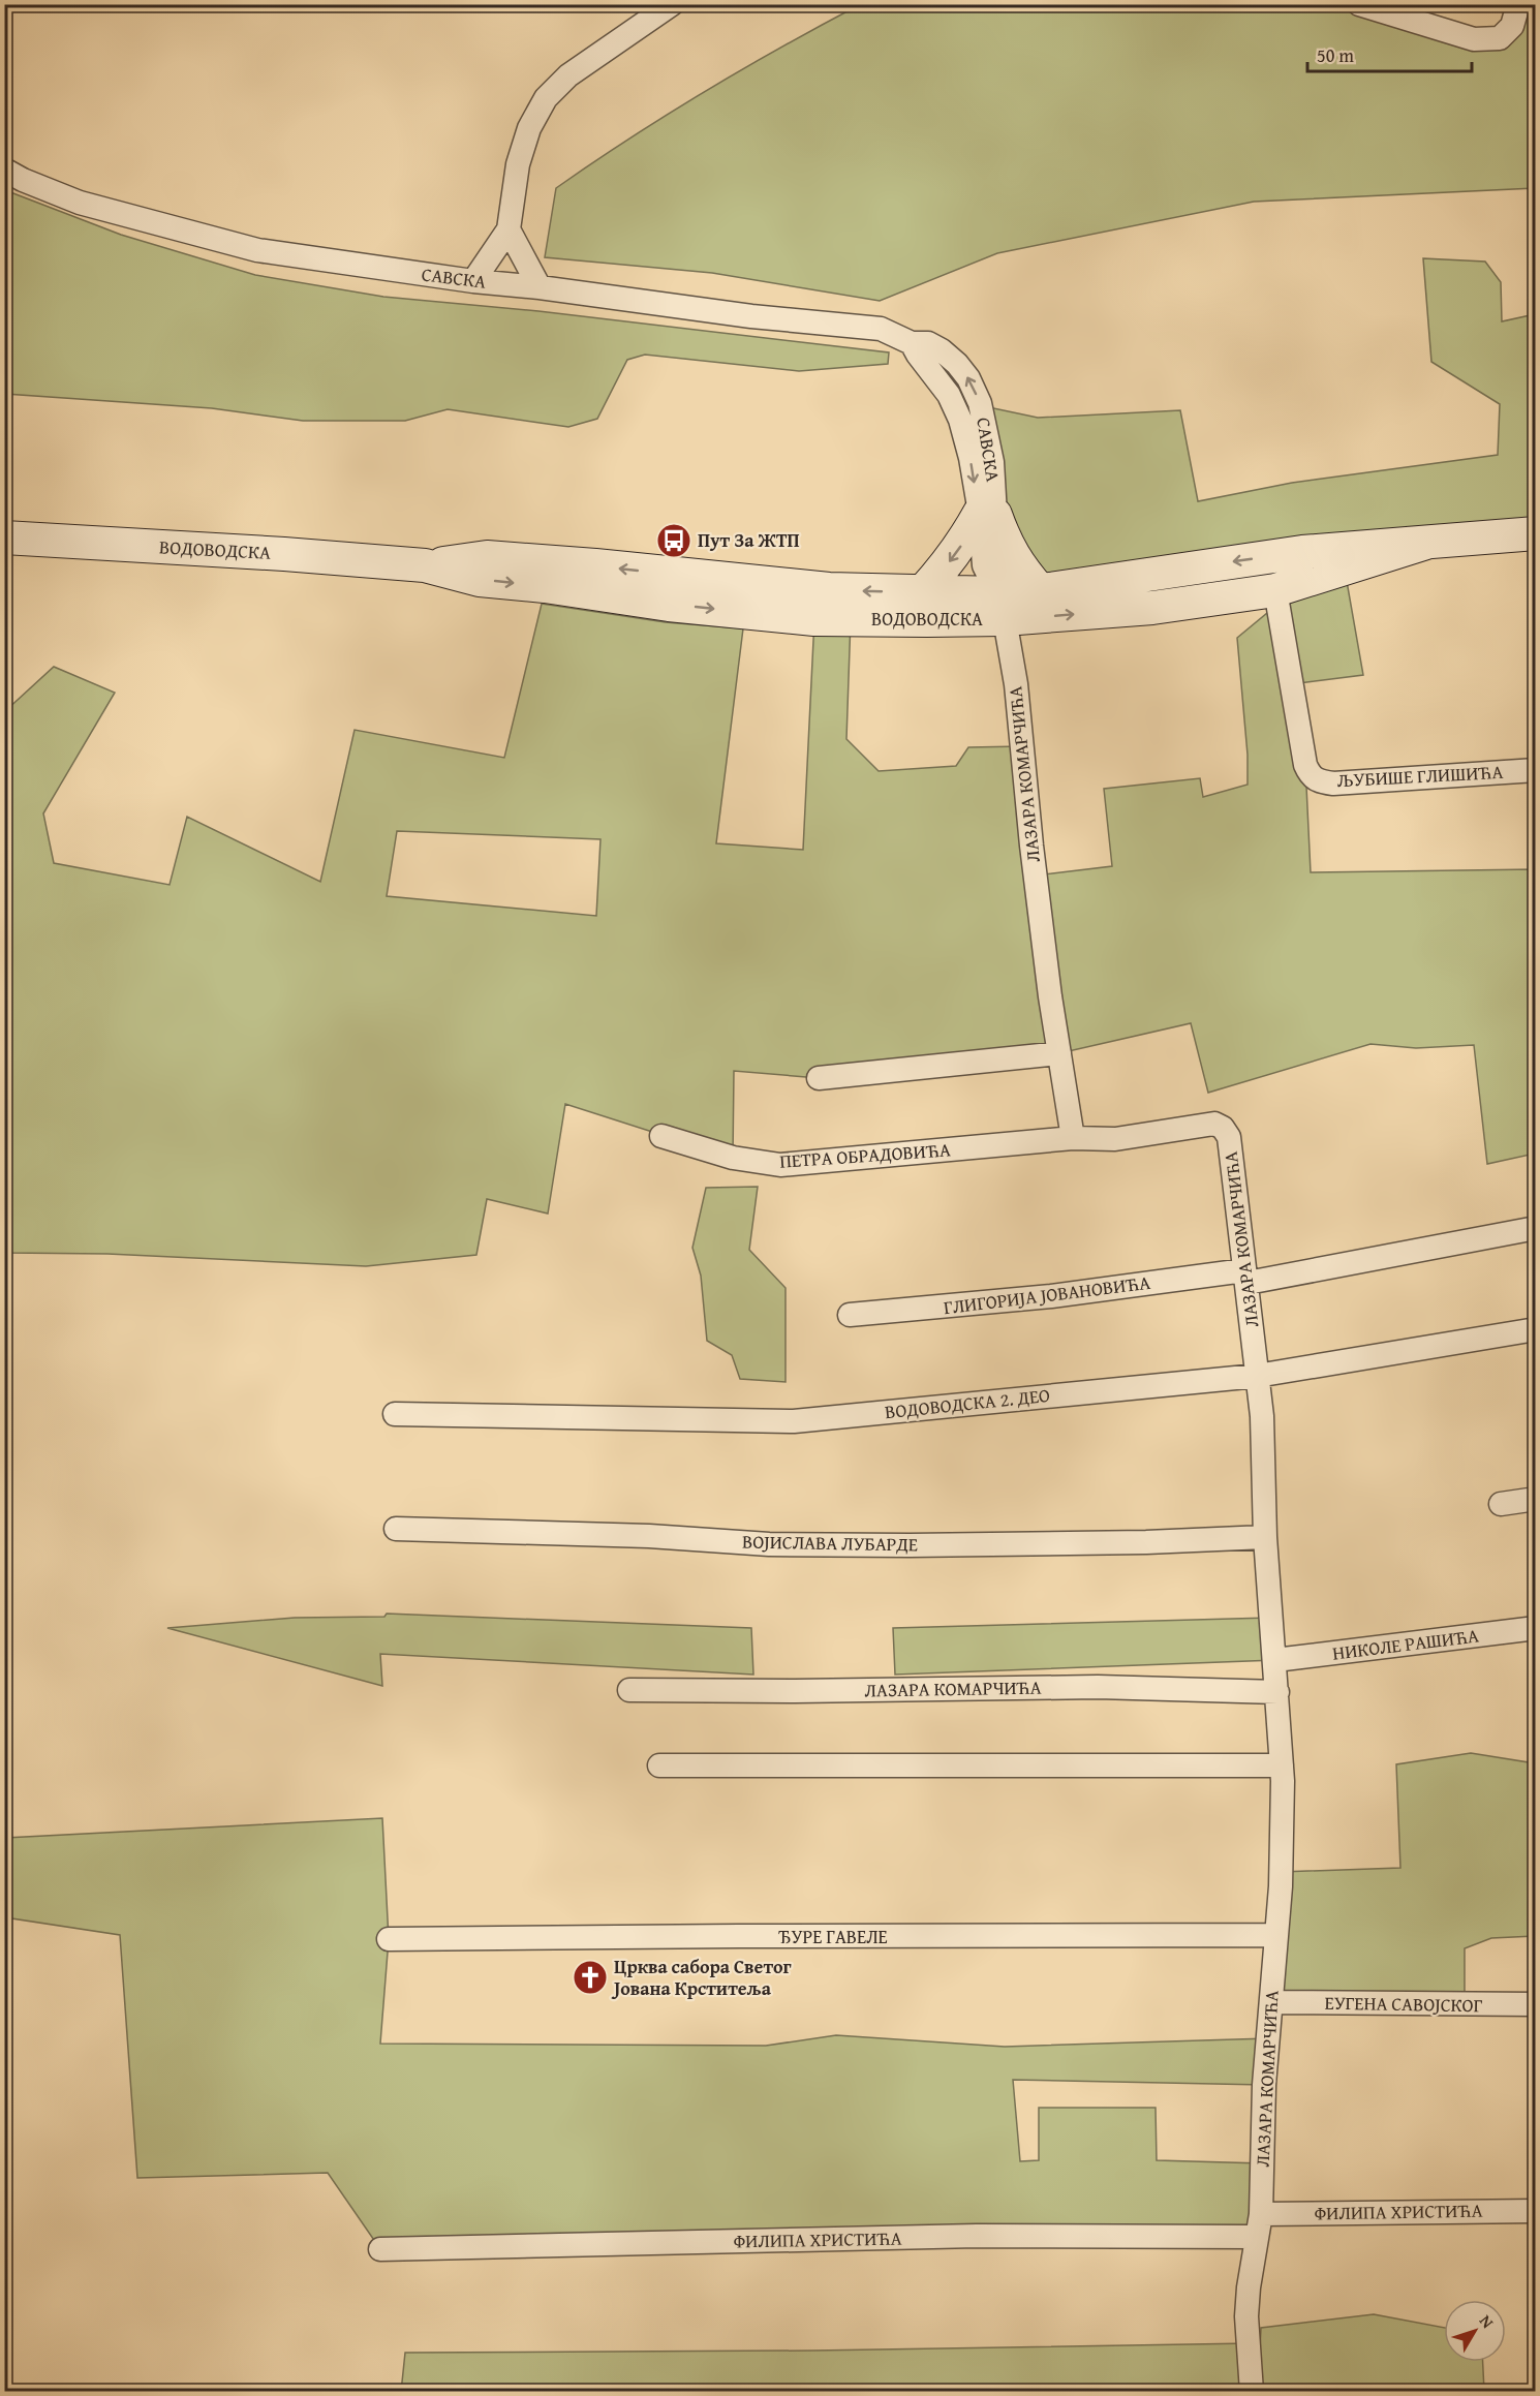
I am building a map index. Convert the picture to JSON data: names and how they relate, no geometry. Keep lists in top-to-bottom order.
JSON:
{
  "streets": {
    "main road": ["ВОДОВОДСКА"],
    "street": [
      "САВСКА",
      "ЛАЗАРА КОМАРЧИЋА",
      "ЉУБИШЕ ГЛИШИЋА",
      "ПЕТРА ОБРАДОВИЋА",
      "ГЛИГОРИЈА ЈОВАНОВИЋА",
      "ВОДОВОДСКА 2. ДЕО",
      "ВОЈИСЛАВА ЛУБАРДЕ",
      "НИКОЛЕ РАШИЋА",
      "ЂУРЕ ГАВЕЛЕ",
      "ЕУГЕНА САВОЈСКОГ",
      "ФИЛИПА ХРИСТИЋА"
    ]
  },
  "crossings": [
    ["САВСКА", "ВОДОВОДСКА"],
    ["САВСКА", "ЛАЗАРА КОМАРЧИЋА"],
    ["ВОДОВОДСКА", "ЛАЗАРА КОМАРЧИЋА"],
    ["ВОДОВОДСКА", "ЉУБИШЕ ГЛИШИЋА"],
    ["ЛАЗАРА КОМАРЧИЋА", "ПЕТРА ОБРАДОВИЋА"],
    ["ЛАЗАРА КОМАРЧИЋА", "ГЛИГОРИЈА ЈОВАНОВИЋА"],
    ["ЛАЗАРА КОМАРЧИЋА", "ВОДОВОДСКА 2. ДЕО"],
    ["ЛАЗАРА КОМАРЧИЋА", "ВОЈИСЛАВА ЛУБАРДЕ"],
    ["ЛАЗАРА КОМАРЧИЋА", "НИКОЛЕ РАШИЋА"],
    ["ЛАЗАРА КОМАРЧИЋА", "ЂУРЕ ГАВЕЛЕ"],
    ["ЛАЗАРА КОМАРЧИЋА", "ЕУГЕНА САВОЈСКОГ"],
    ["ЛАЗАРА КОМАРЧИЋА", "ФИЛИПА ХРИСТИЋА"]
  ],
  "places": {
    "bus stop": ["Пут За ЖТП"],
    "church": ["Црква сабора Светог Јована Крститеља"]
  },
  "scale_bar": "50 m",
  "north": "top right"
}
